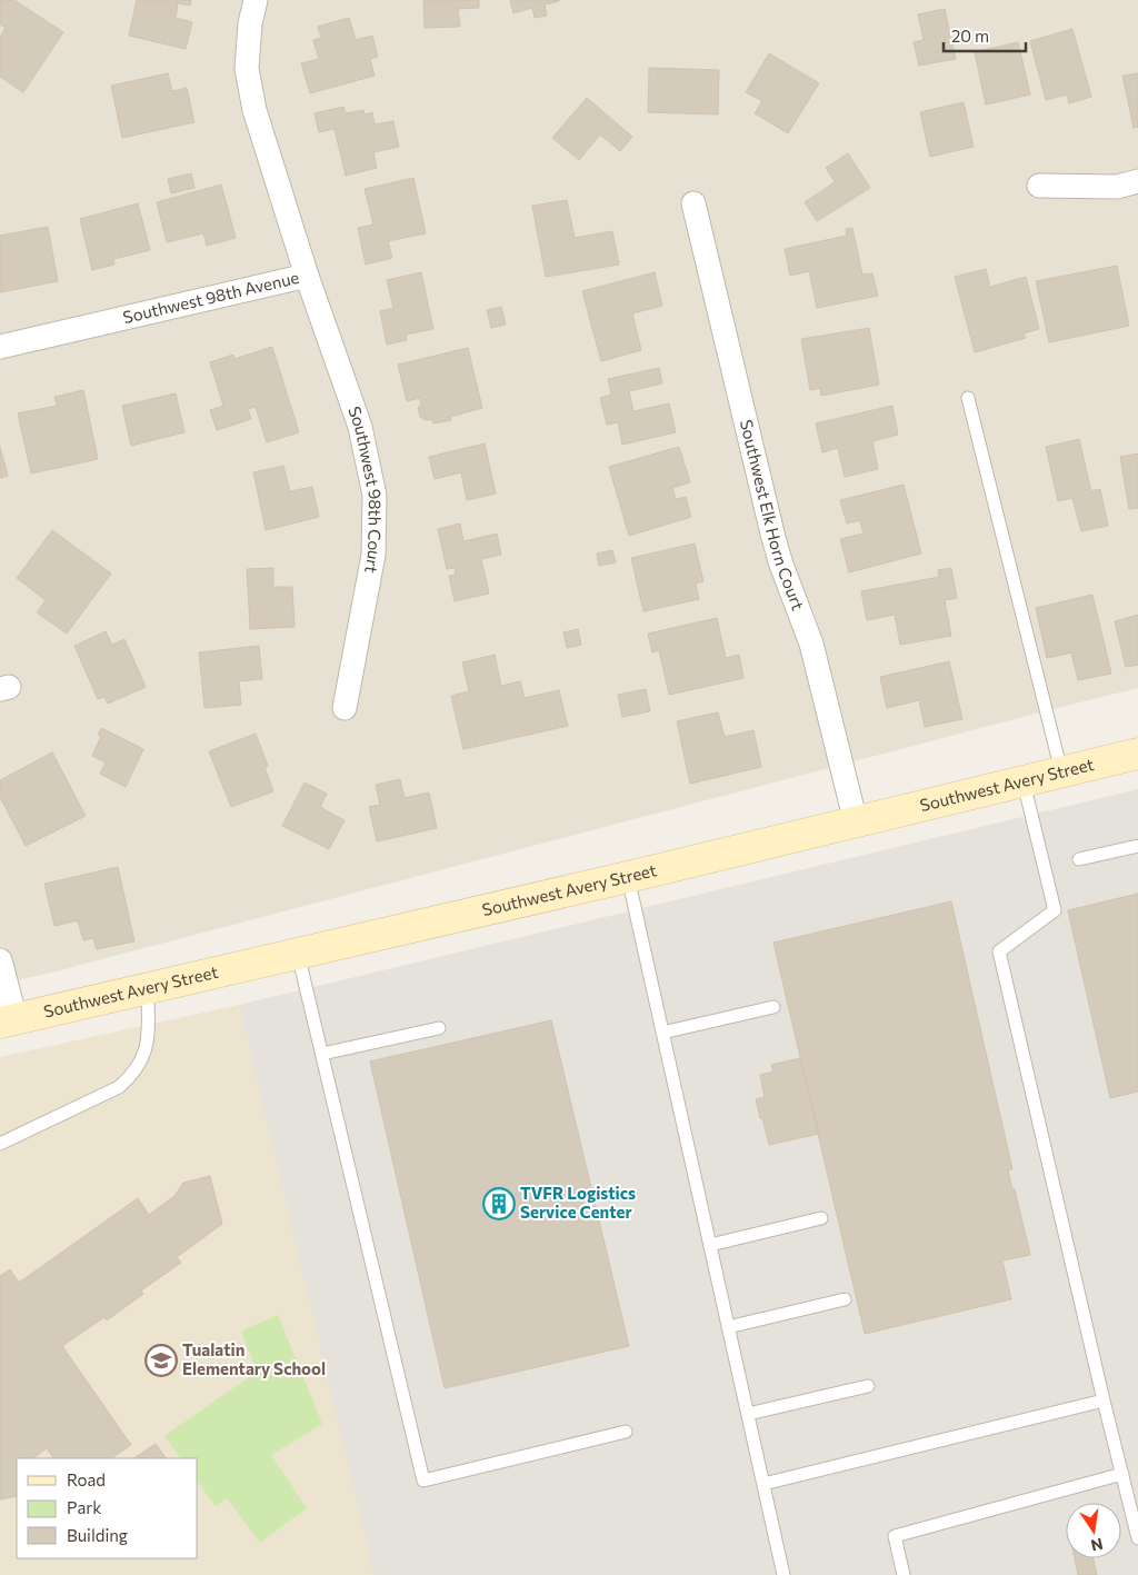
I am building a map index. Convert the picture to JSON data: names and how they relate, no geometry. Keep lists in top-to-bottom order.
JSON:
{
  "streets": {
    "main road": ["Southwest Avery Street"],
    "street": ["Southwest 98th Avenue", "Southwest 98th Court", "Southwest Elk Horn Court"]
  },
  "crossings": [
    ["Southwest 98th Avenue", "Southwest 98th Court"],
    ["Southwest Elk Horn Court", "Southwest Avery Street"]
  ],
  "places": {
    "building": ["TVFR Logistics Service Center"],
    "school or university": ["Tualatin Elementary School"]
  },
  "legend": ["Road", "Park", "Building"],
  "scale_bar": "20 m",
  "north": "bottom"
}
